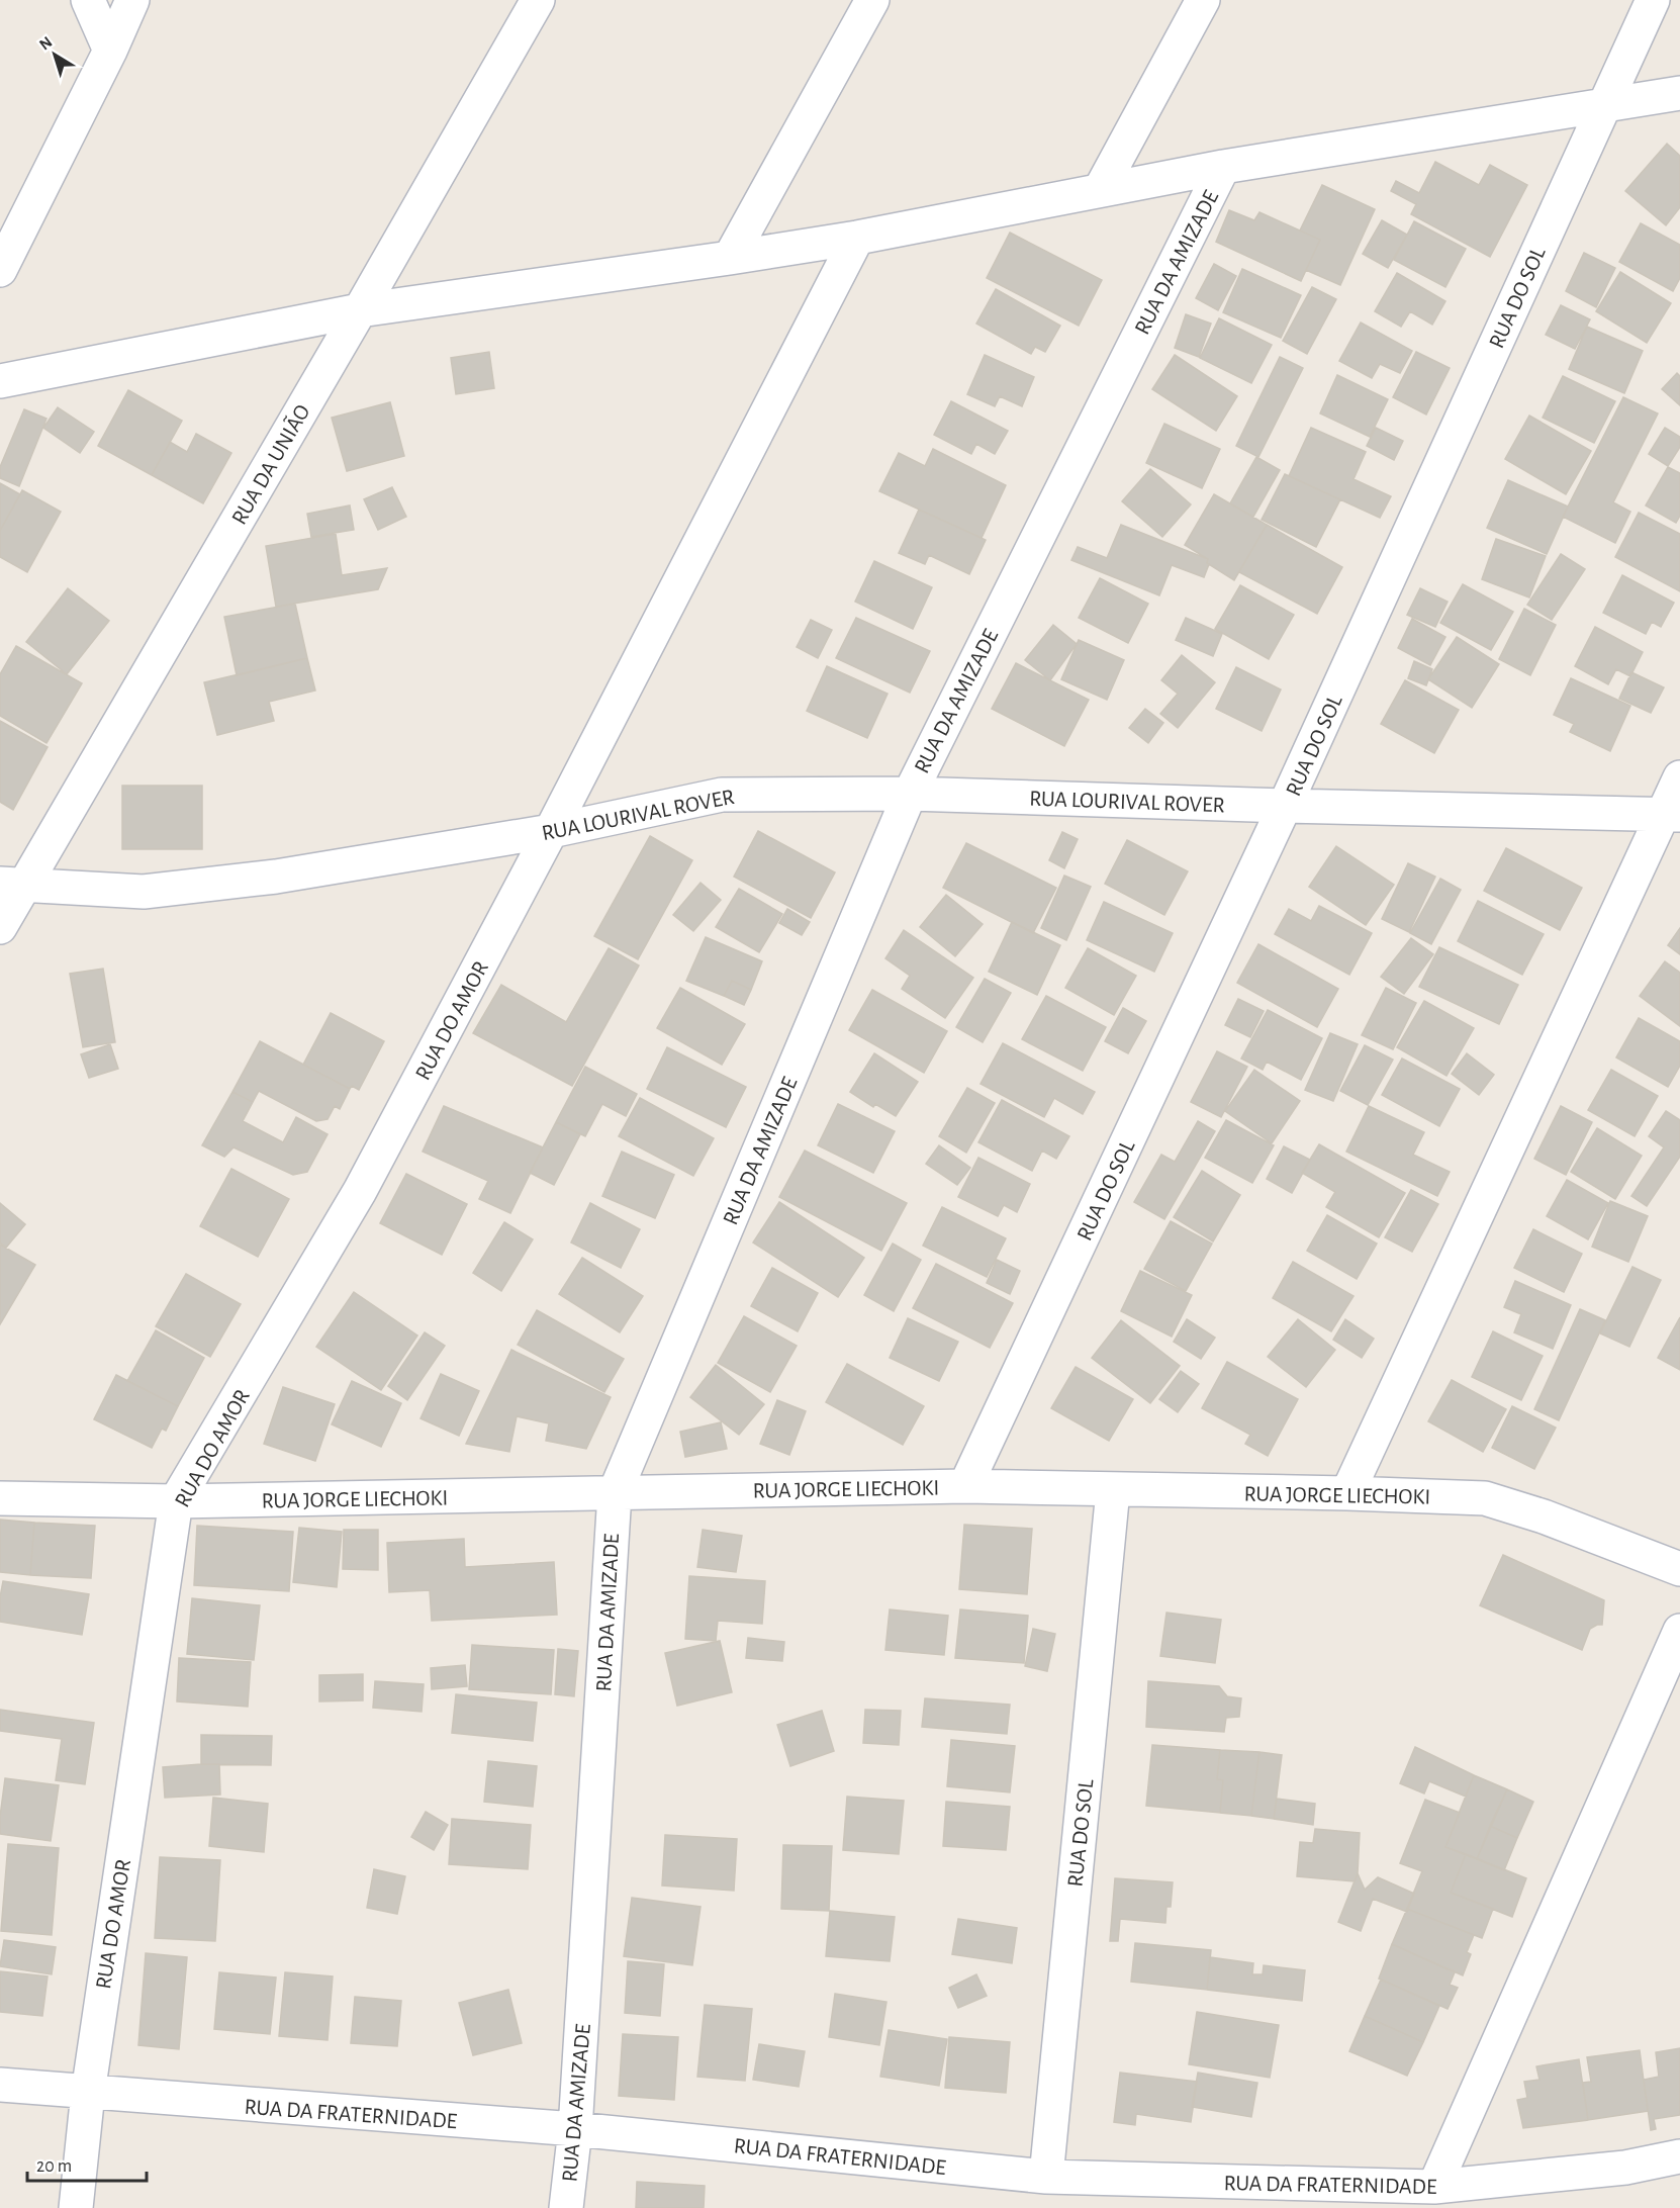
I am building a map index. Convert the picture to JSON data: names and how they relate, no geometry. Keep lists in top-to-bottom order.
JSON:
{
  "streets": {
    "street": [
      "RUA DA AMIZADE",
      "RUA DO SOL",
      "RUA DA UNIÃO",
      "RUA LOURIVAL ROVER",
      "RUA DO AMOR",
      "RUA JORGE LIECHOKI",
      "RUA DA FRATERNIDADE"
    ]
  },
  "crossings": [
    ["RUA DA AMIZADE", "RUA LOURIVAL ROVER"],
    ["RUA DA AMIZADE", "RUA JORGE LIECHOKI"],
    ["RUA DA AMIZADE", "RUA DA FRATERNIDADE"],
    ["RUA DO SOL", "RUA LOURIVAL ROVER"],
    ["RUA DO SOL", "RUA JORGE LIECHOKI"],
    ["RUA DO SOL", "RUA DA FRATERNIDADE"],
    ["RUA DA UNIÃO", "RUA LOURIVAL ROVER"],
    ["RUA LOURIVAL ROVER", "RUA DO AMOR"],
    ["RUA DO AMOR", "RUA JORGE LIECHOKI"],
    ["RUA DO AMOR", "RUA DA FRATERNIDADE"]
  ],
  "scale_bar": "20 m",
  "north": "top left"
}
